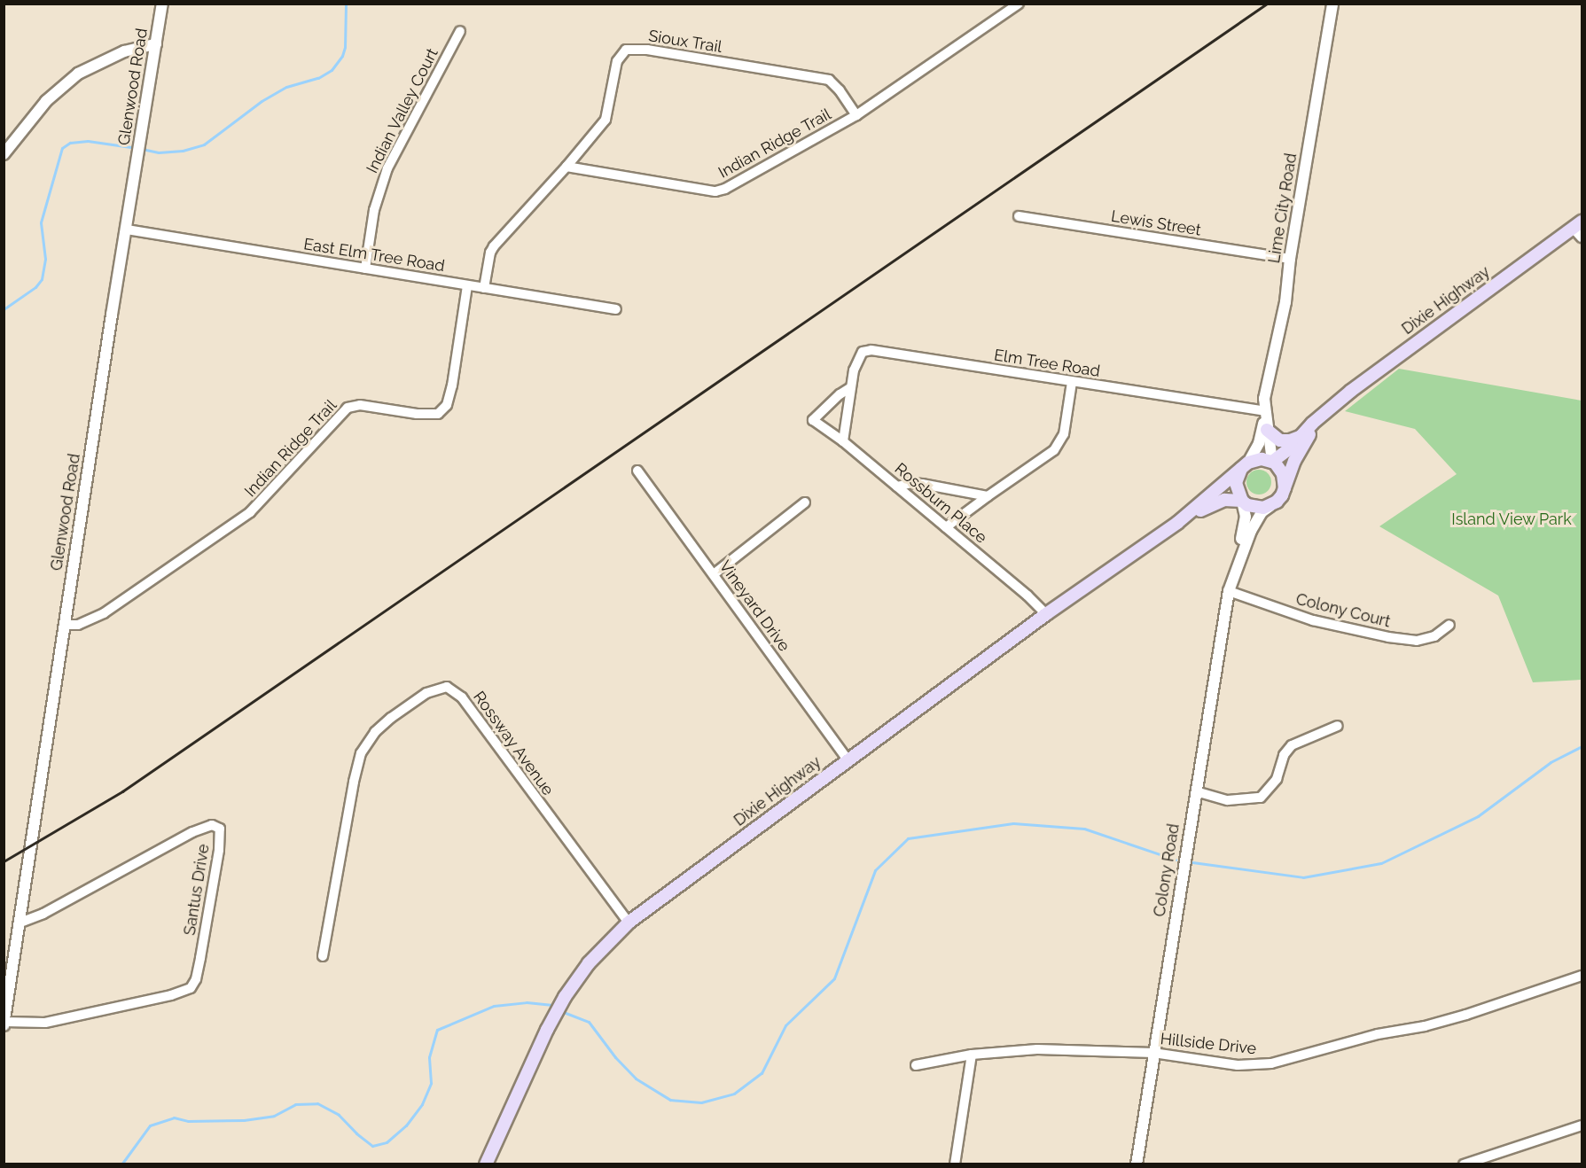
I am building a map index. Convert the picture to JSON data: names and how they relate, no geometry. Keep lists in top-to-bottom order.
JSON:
{
  "streets": {
    "main road": ["Dixie Highway"],
    "street": [
      "Sioux Trail",
      "Glenwood Road",
      "Indian Valley Court",
      "Indian Ridge Trail",
      "Lime City Road",
      "Lewis Street",
      "East Elm Tree Road",
      "Elm Tree Road",
      "Rossburn Place",
      "Vineyard Drive",
      "Colony Court",
      "Rossway Avenue",
      "Colony Road",
      "Santus Drive",
      "Hillside Drive"
    ]
  },
  "crossings": [
    ["Sioux Trail", "Indian Ridge Trail"],
    ["Glenwood Road", "Indian Ridge Trail"],
    ["Glenwood Road", "East Elm Tree Road"],
    ["Glenwood Road", "Santus Drive"],
    ["Indian Valley Court", "East Elm Tree Road"],
    ["Indian Ridge Trail", "East Elm Tree Road"],
    ["Lime City Road", "Lewis Street"],
    ["Lime City Road", "Dixie Highway"],
    ["Lime City Road", "Elm Tree Road"],
    ["Lime City Road", "Colony Road"],
    ["Dixie Highway", "Rossburn Place"],
    ["Dixie Highway", "Vineyard Drive"],
    ["Dixie Highway", "Rossway Avenue"],
    ["Dixie Highway", "Colony Road"],
    ["Elm Tree Road", "Rossburn Place"],
    ["Colony Court", "Colony Road"],
    ["Colony Road", "Hillside Drive"]
  ],
  "parks": ["Island View Park"]
}
